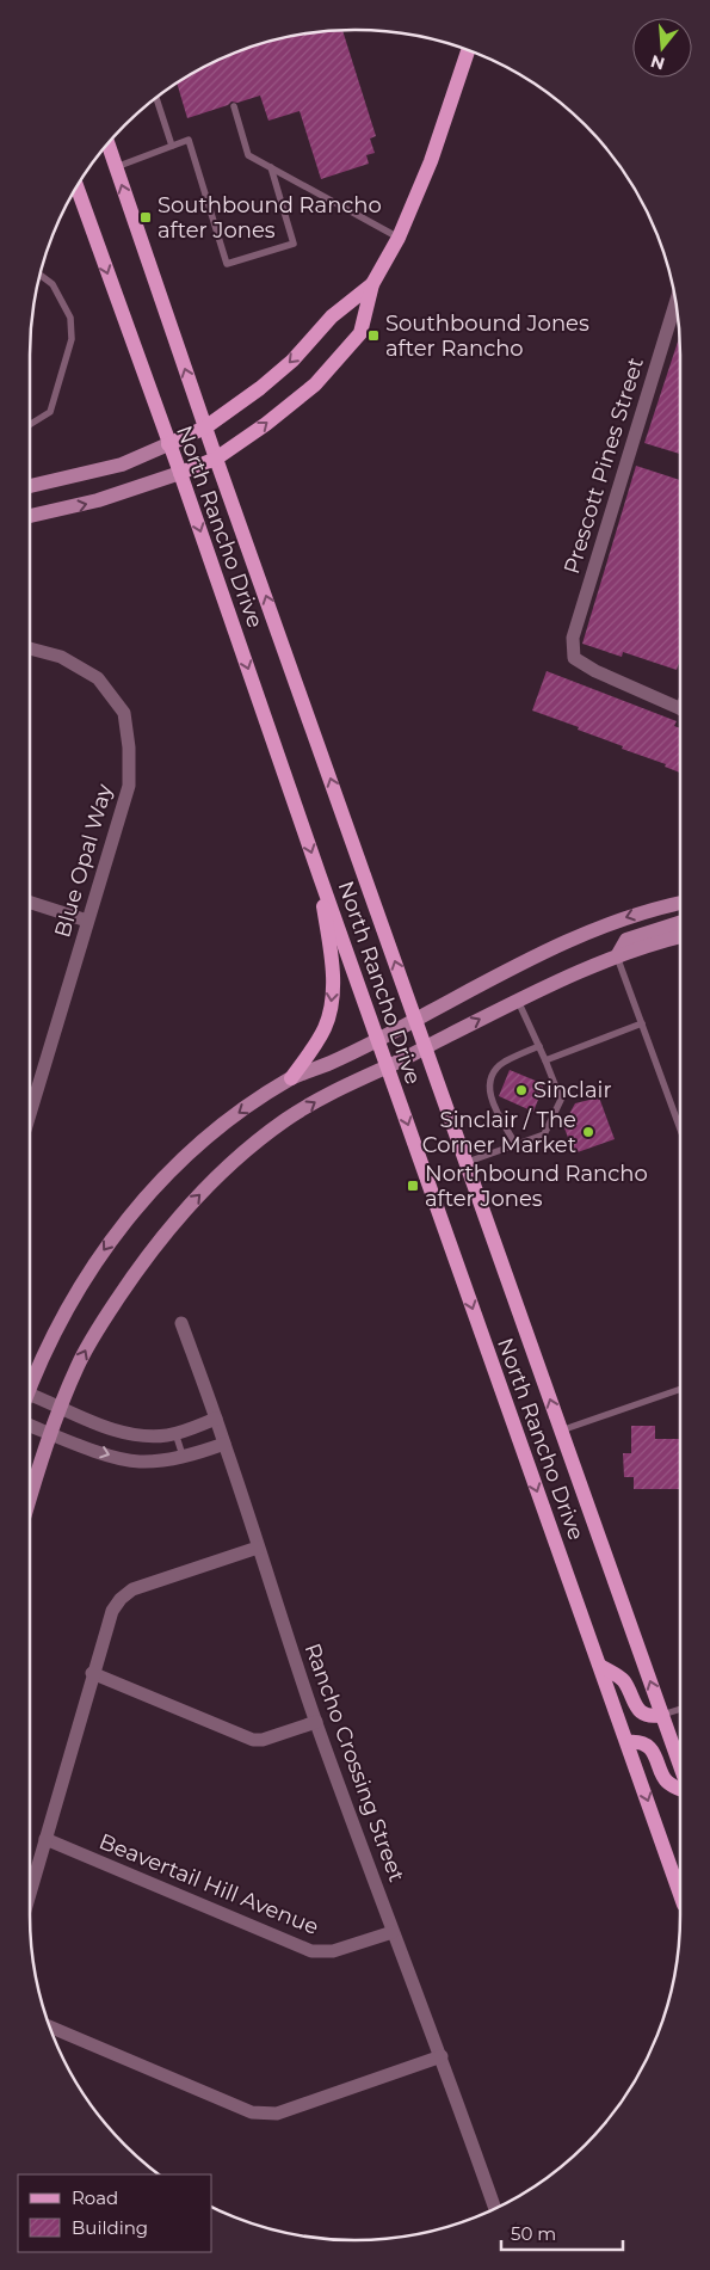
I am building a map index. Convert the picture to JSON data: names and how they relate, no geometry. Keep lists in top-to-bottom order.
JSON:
{
  "streets": {
    "main road": ["North Rancho Drive"],
    "street": [
      "Prescott Pines Street",
      "Blue Opal Way",
      "Rancho Crossing Street",
      "Beavertail Hill Avenue"
    ]
  },
  "crossings": [
    ["Rancho Crossing Street", "Beavertail Hill Avenue"]
  ],
  "places": {
    "transit": ["Southbound Rancho after Jones", "Southbound Jones after Rancho", "Northbound Rancho after Jones"],
    "other": ["Sinclair", "Sinclair / The Corner Market"]
  },
  "legend": ["Road", "Building"],
  "scale_bar": "50 m",
  "north": "bottom"
}
